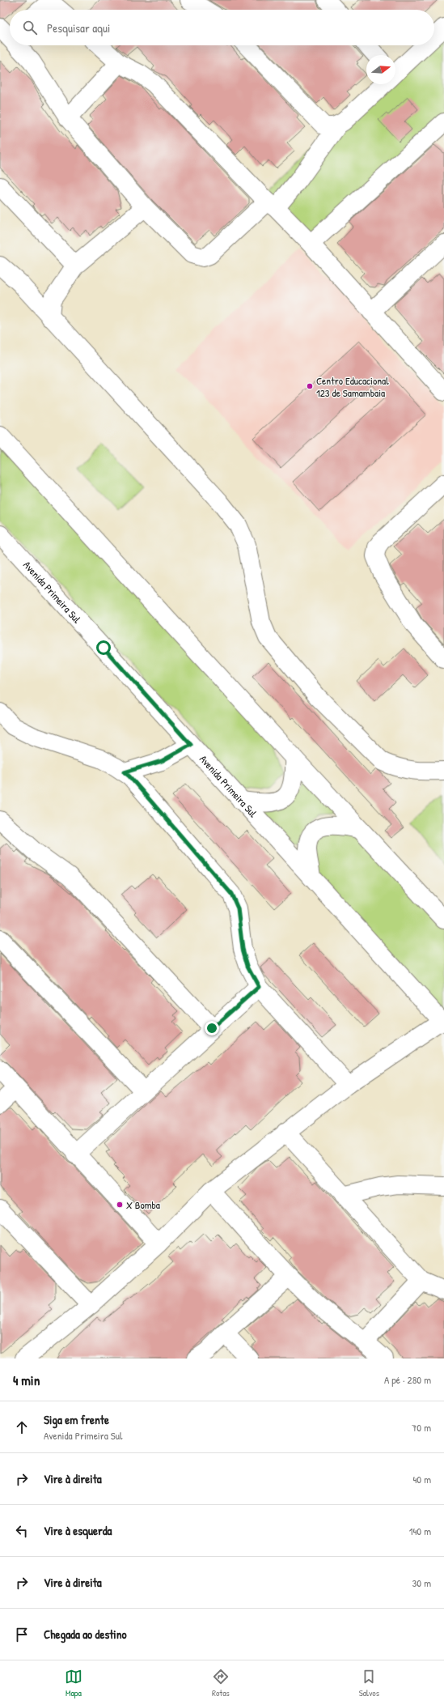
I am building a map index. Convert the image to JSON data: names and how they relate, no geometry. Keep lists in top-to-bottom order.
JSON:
{
  "streets": {
    "street": ["Avenida Primeira Sul"]
  },
  "places": ["Centro Educacional 123 de Samambaia", "X Bomba"],
  "north": "right",
  "page": {
    "search": "Pesquisar aqui",
    "heading": ["4 min", "A pé · 280 m"],
    "list": [
      ["Siga em frente", "Avenida Primeira Sul", "70 m"],
      ["Vire à direita", "40 m"],
      ["Vire à esquerda", "140 m"],
      ["Vire à direita", "30 m"],
      "Chegada ao destino"
    ],
    "nav": ["Mapa", "Rotas", "Salvos"]
  }
}
